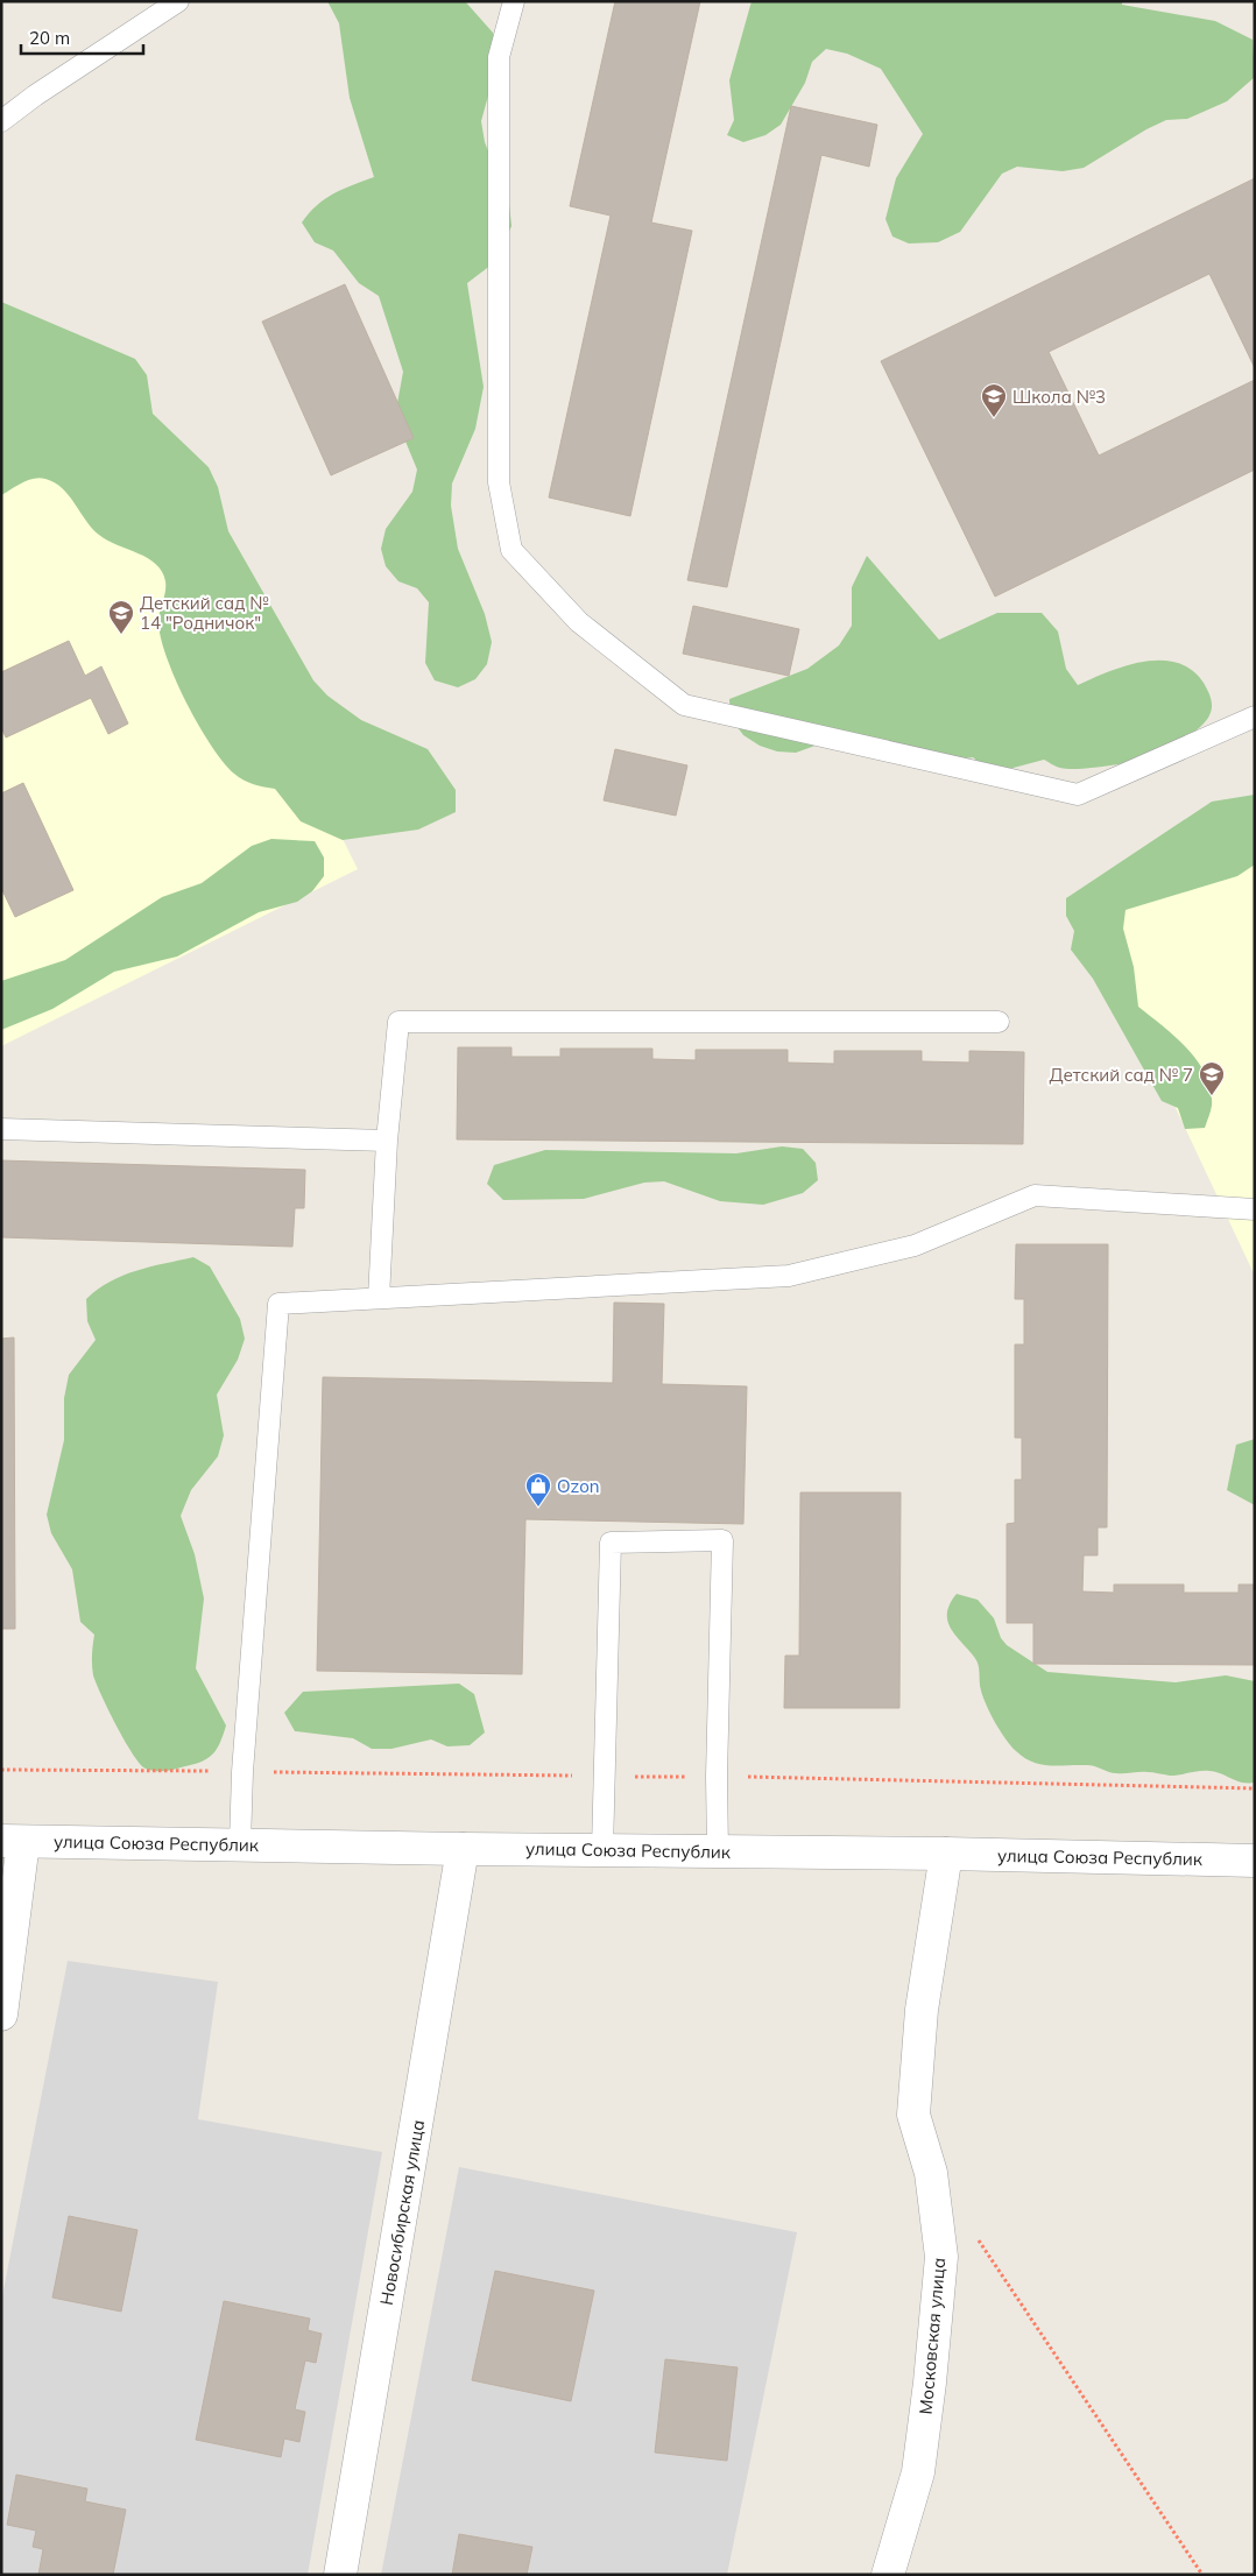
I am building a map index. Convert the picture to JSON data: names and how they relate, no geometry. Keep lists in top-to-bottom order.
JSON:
{
  "streets": {
    "street": ["улица Союза Республик", "Новосибирская улица", "Московская улица"]
  },
  "crossings": [
    ["улица Союза Республик", "Новосибирская улица"],
    ["улица Союза Республик", "Московская улица"]
  ],
  "places": {
    "school or university": ["Школа №3", "Детский сад № 14 \"Родничок\"", "Детский сад № 7"],
    "shop": ["Ozon"]
  },
  "scale_bar": "20 m"
}
